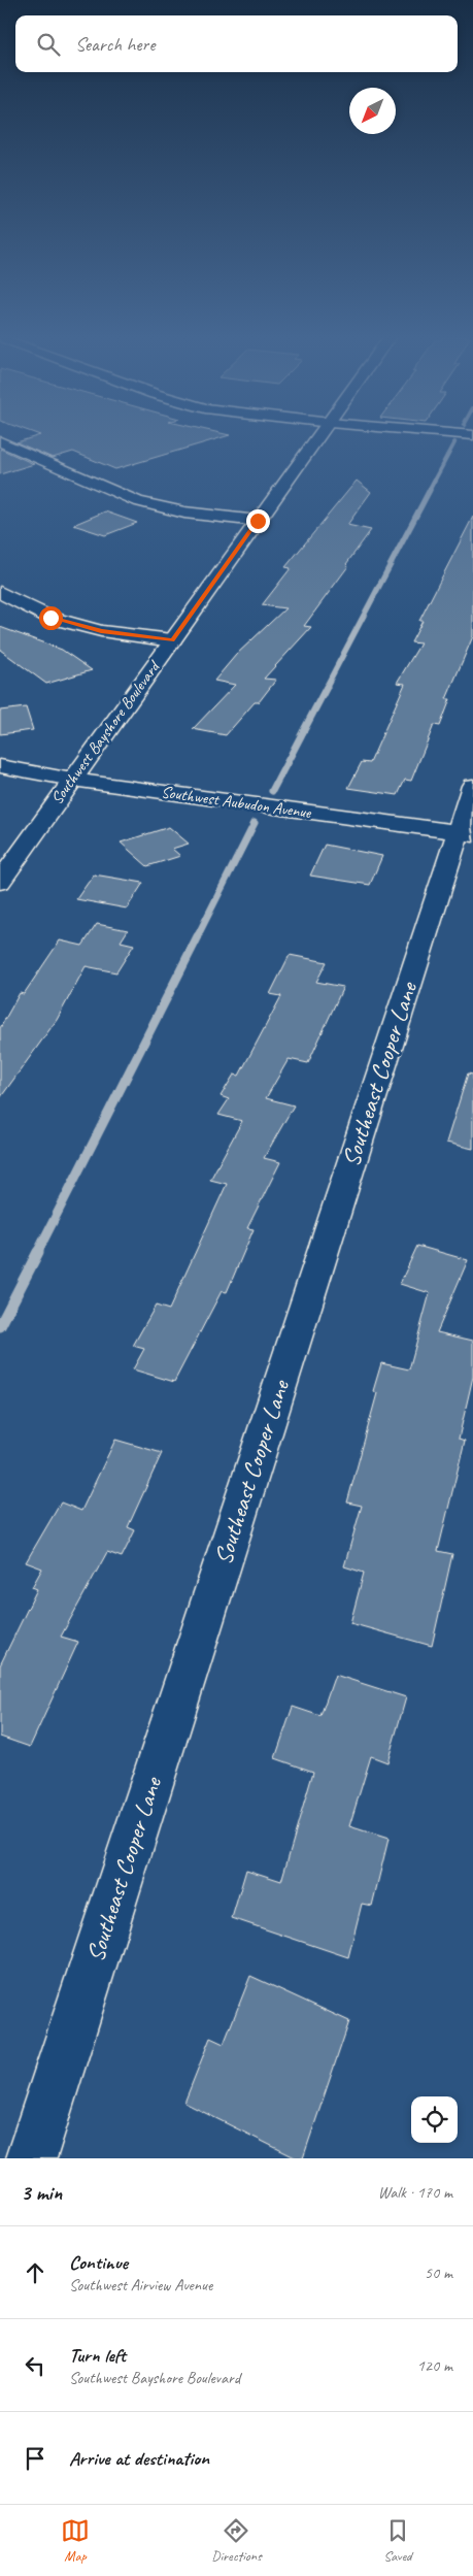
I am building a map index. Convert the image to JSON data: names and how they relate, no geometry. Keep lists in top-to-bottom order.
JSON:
{
  "streets": {
    "street": ["Southwest Bayshore Boulevard", "Southwest Aubudon Avenue", "Southeast Cooper Lane"]
  },
  "crossings": [
    ["Southwest Bayshore Boulevard", "Southwest Aubudon Avenue"],
    ["Southwest Aubudon Avenue", "Southeast Cooper Lane"]
  ],
  "north": "bottom left",
  "page": {
    "search": "Search here",
    "heading": ["3 min", "Walk · 170 m"],
    "list": [
      ["Continue", "Southwest Airview Avenue", "50 m"],
      ["Turn left", "Southwest Bayshore Boulevard", "120 m"],
      "Arrive at destination"
    ],
    "nav": ["Map", "Directions", "Saved"]
  }
}
